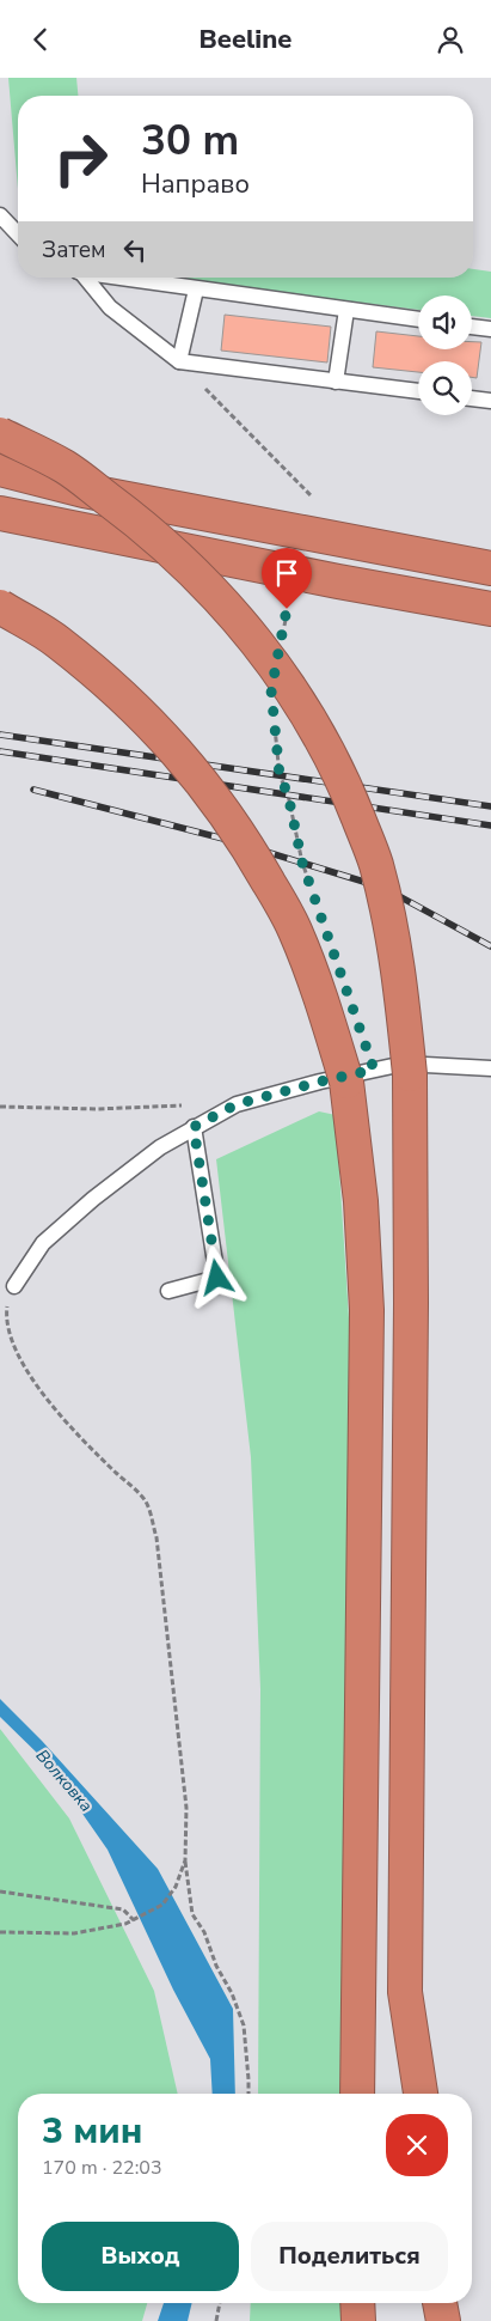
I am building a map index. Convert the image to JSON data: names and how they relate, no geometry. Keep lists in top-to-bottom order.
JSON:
{
  "water": ["Волковка"],
  "page": {
    "header": "Beeline",
    "turn": ["30 m", "Направо"],
    "then": "Затем",
    "heading": ["3 мин", "170 m · 22:03"],
    "buttons": ["Выход", "Поделиться"]
  }
}
